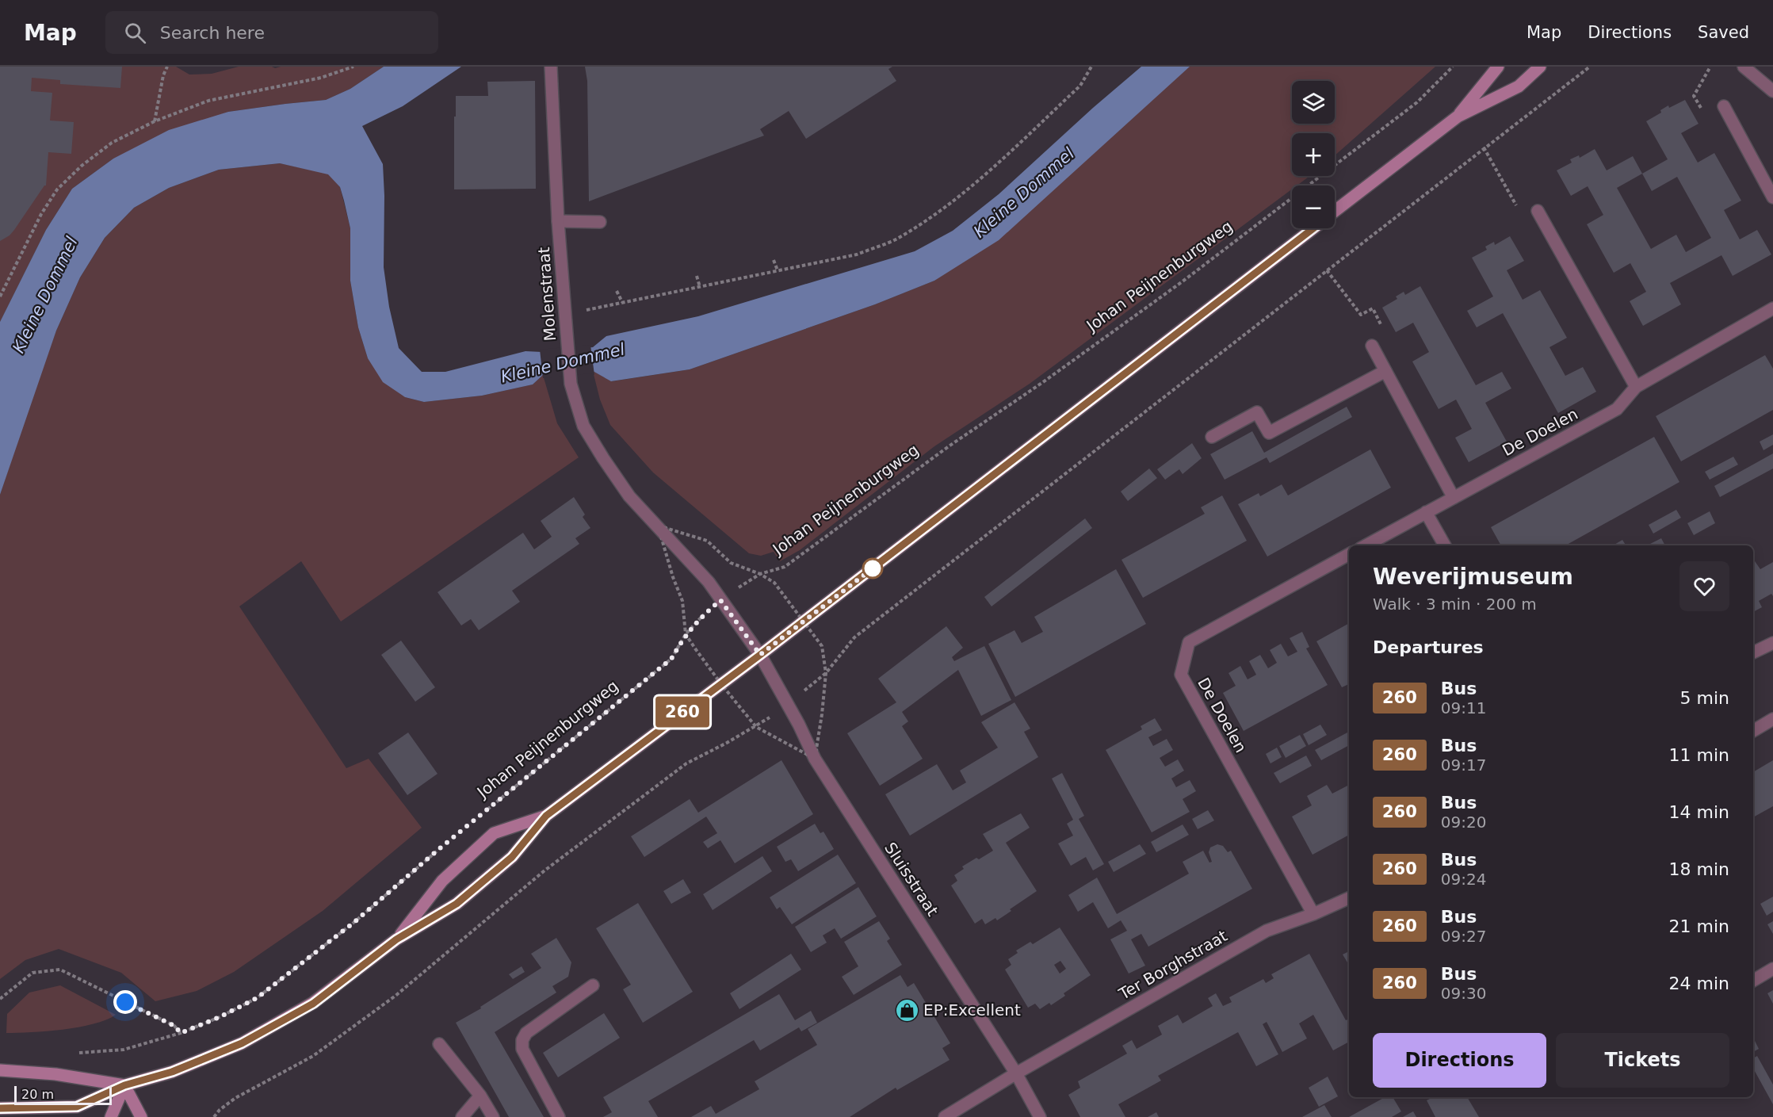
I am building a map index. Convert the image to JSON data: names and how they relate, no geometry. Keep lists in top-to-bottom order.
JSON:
{
  "streets": {
    "street": [
      "Molenstraat",
      "De Doelen",
      "Sluisstraat",
      "Ter Borghstraat"
    ],
    "path": ["Johan Peijnenburgweg"]
  },
  "crossings": [
    ["Johan Peijnenburgweg", "Molenstraat"],
    ["Molenstraat", "Sluisstraat"],
    ["De Doelen", "Ter Borghstraat"],
    ["Sluisstraat", "Ter Borghstraat"]
  ],
  "water": ["Kleine Dommel"],
  "places": {
    "shop": ["EP:Excellent"]
  },
  "lines": ["bus line 260"],
  "scale_bar": "20 m",
  "page": {
    "header": "Map",
    "search": "Search here",
    "nav": ["Map", "Directions", "Saved"],
    "on_map": "260",
    "map_buttons": ["+", "−"],
    "heading": [
      ["Weverijmuseum", "Walk · 3 min · 200 m"],
      "Departures"
    ],
    "list": [
      {
        "mark": "260",
        "name": "Bus",
        "note": "09:11",
        "value": "5 min"
      },
      {
        "mark": "260",
        "name": "Bus",
        "note": "09:17",
        "value": "11 min"
      },
      {
        "mark": "260",
        "name": "Bus",
        "note": "09:20",
        "value": "14 min"
      },
      {
        "mark": "260",
        "name": "Bus",
        "note": "09:24",
        "value": "18 min"
      },
      {
        "mark": "260",
        "name": "Bus",
        "note": "09:27",
        "value": "21 min"
      },
      {
        "mark": "260",
        "name": "Bus",
        "note": "09:30",
        "value": "24 min"
      }
    ],
    "buttons": ["Directions", "Tickets"],
    "scale": "20 m"
  }
}
